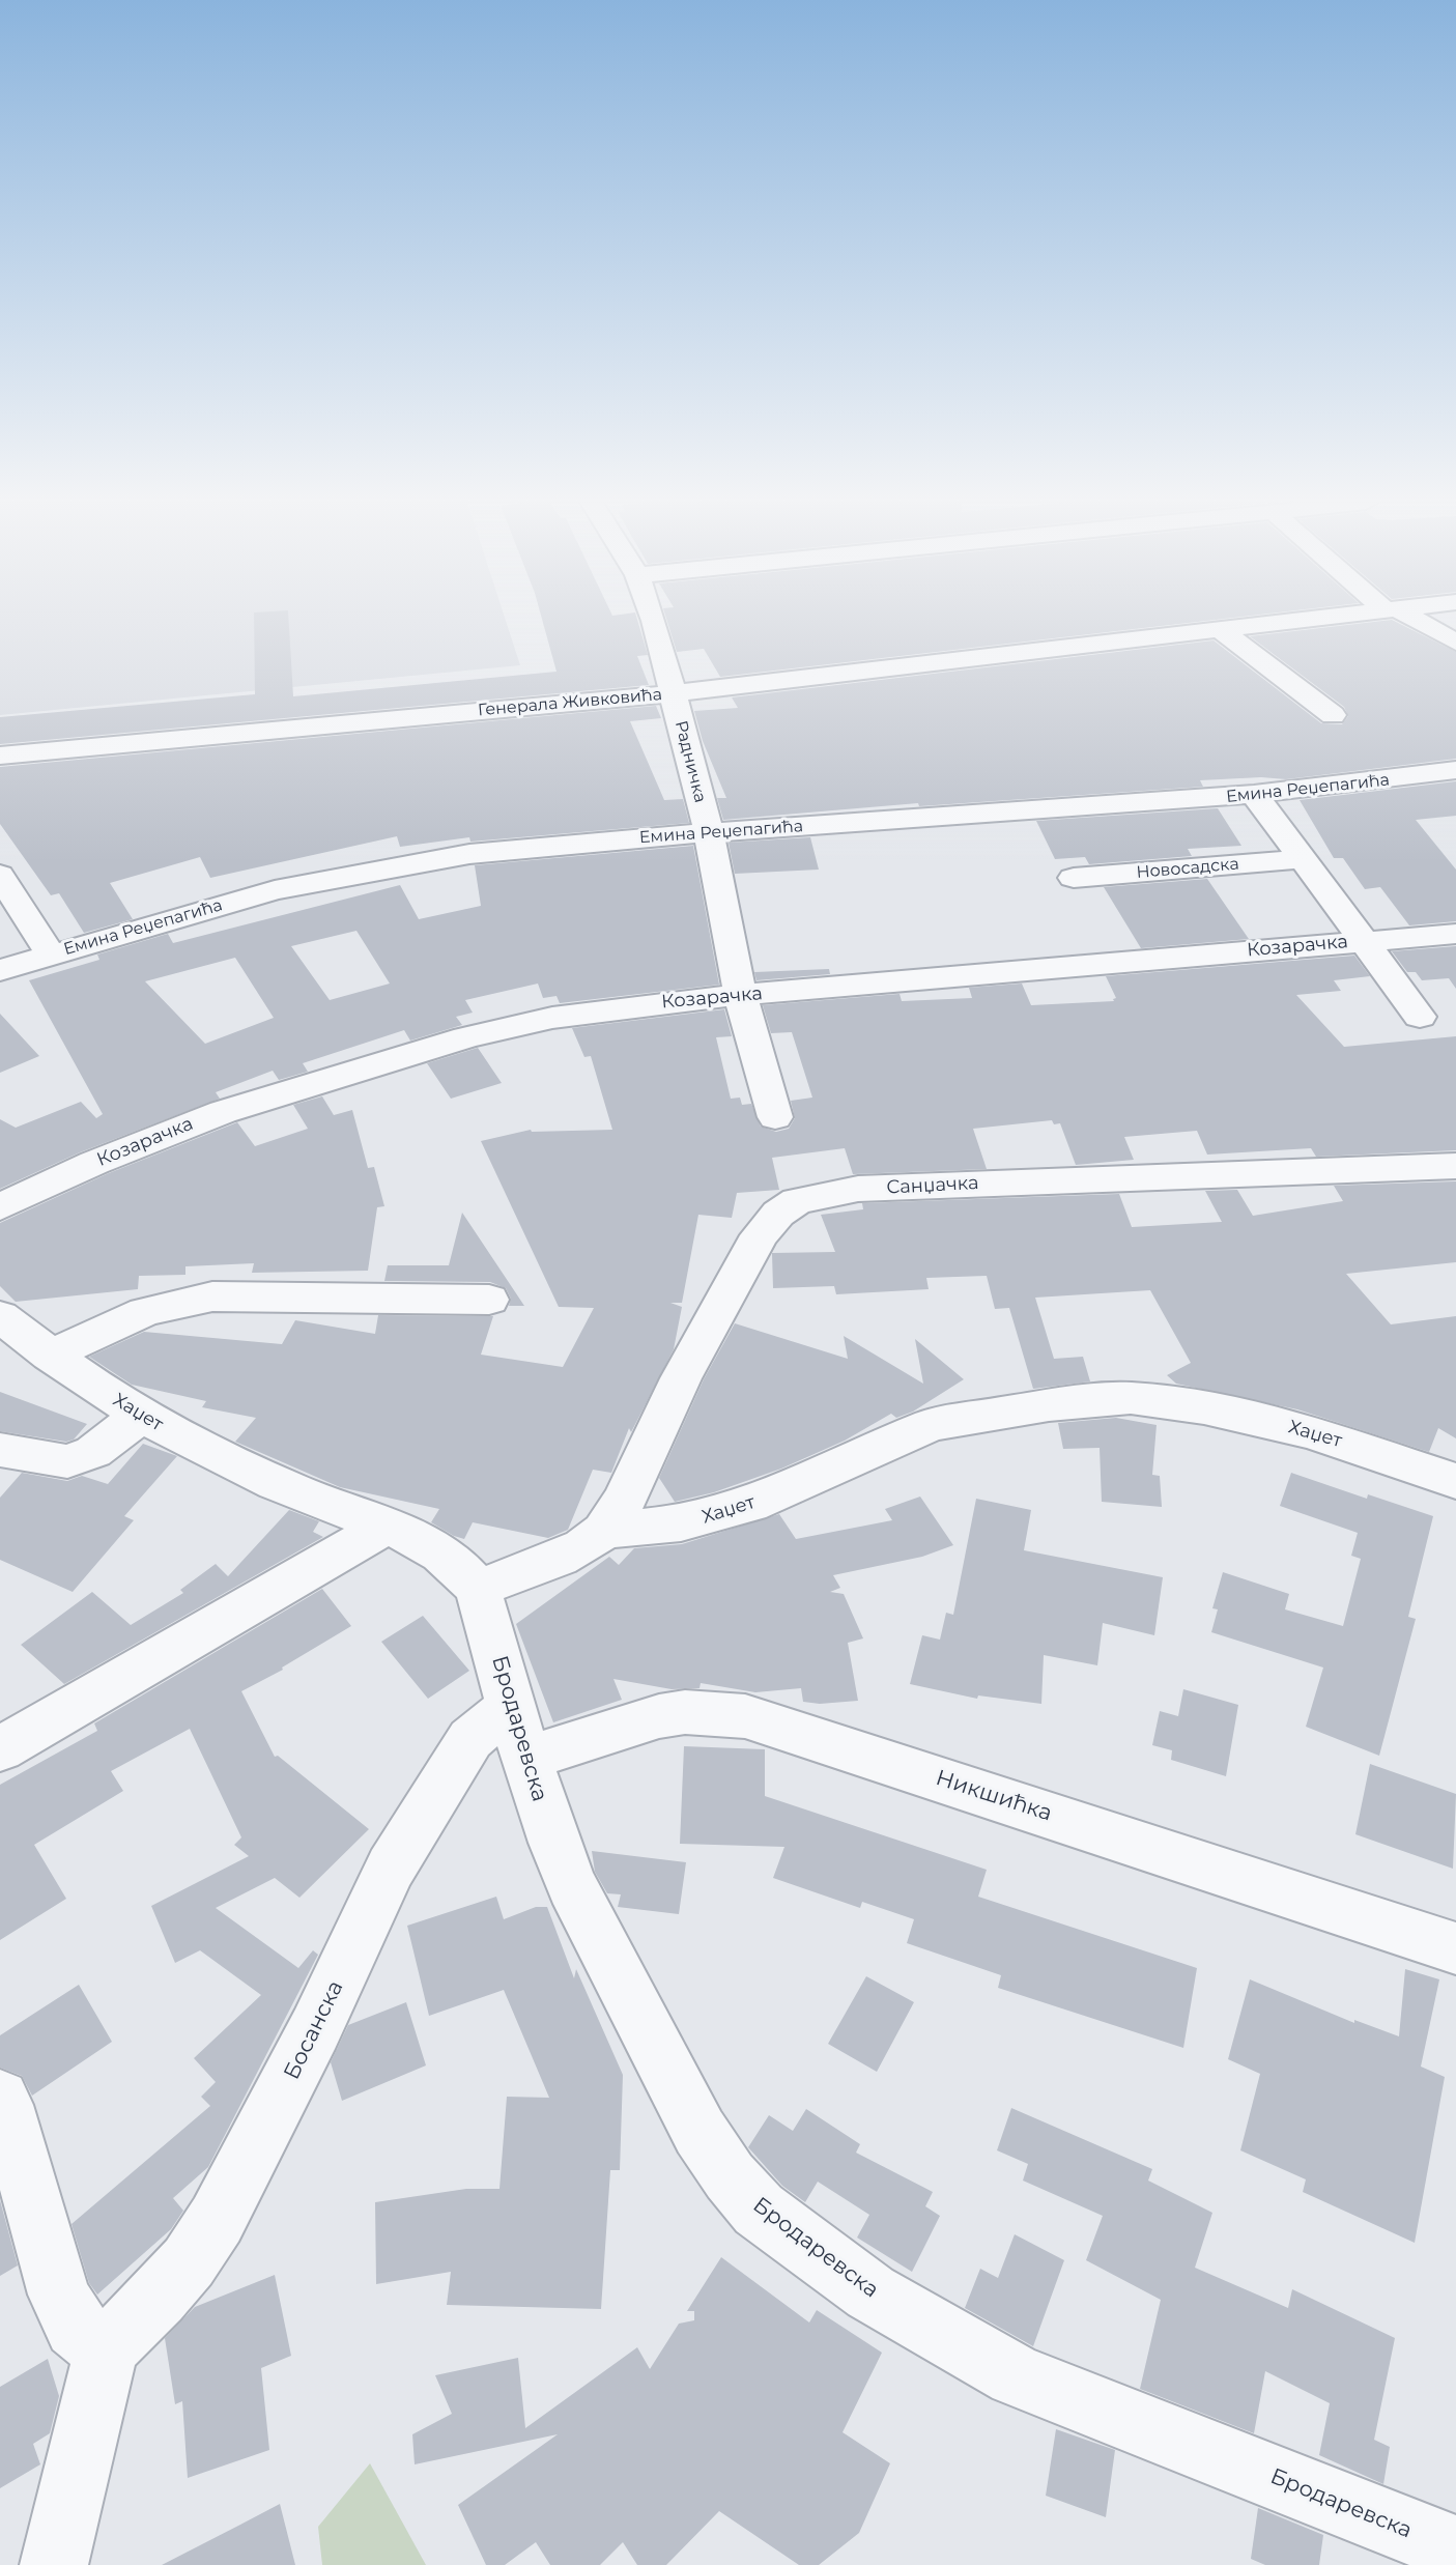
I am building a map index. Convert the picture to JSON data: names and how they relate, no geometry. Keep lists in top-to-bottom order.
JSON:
{
  "streets": {
    "street": [
      "Генерала Живковића",
      "Радничка",
      "Емина Реџепагића",
      "Новосадска",
      "Козарачка",
      "Санџачка",
      "Хаџет",
      "Бродаревска",
      "Никшићка",
      "Босанска"
    ]
  },
  "crossings": [
    ["Генерала Живковића", "Радничка"],
    ["Радничка", "Емина Реџепагића"],
    ["Радничка", "Козарачка"],
    ["Санџачка", "Хаџет"],
    ["Хаџет", "Бродаревска"],
    ["Бродаревска", "Никшићка"],
    ["Бродаревска", "Босанска"],
    ["Никшићка", "Босанска"]
  ]
}
